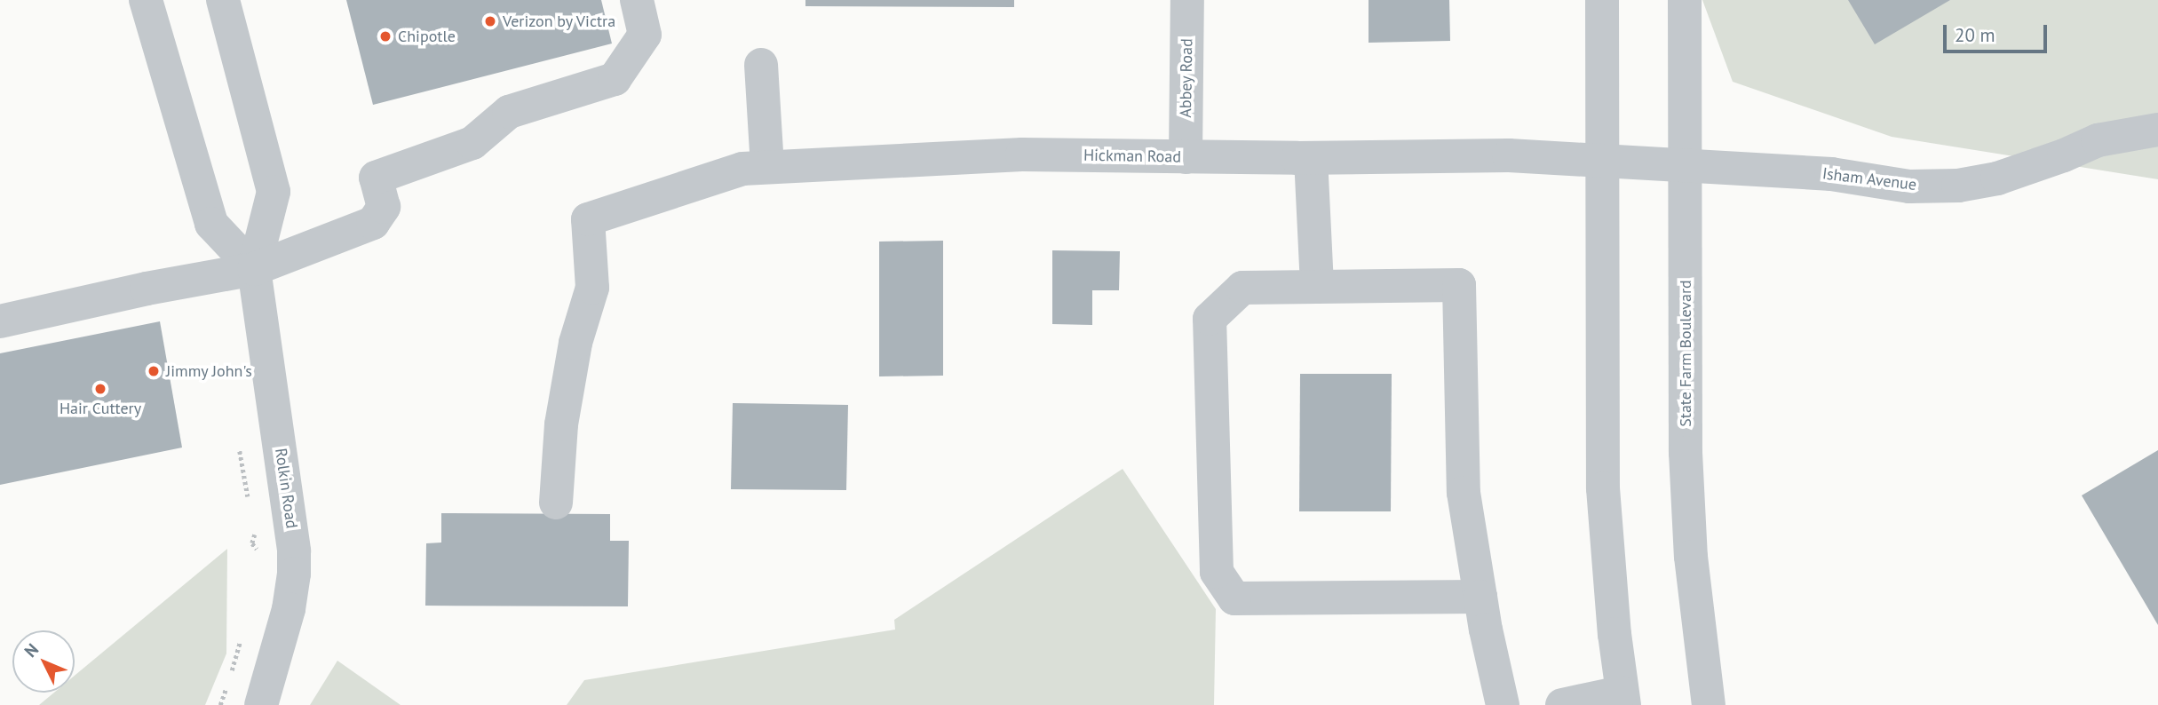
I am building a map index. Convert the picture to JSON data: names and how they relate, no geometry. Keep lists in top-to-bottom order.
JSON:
{
  "streets": {
    "street": [
      "Abbey Road",
      "Hickman Road",
      "Isham Avenue",
      "State Farm Boulevard",
      "Rolkin Road"
    ]
  },
  "crossings": [
    ["Abbey Road", "Hickman Road"],
    ["Hickman Road", "Isham Avenue"],
    ["Hickman Road", "State Farm Boulevard"],
    ["Isham Avenue", "State Farm Boulevard"]
  ],
  "places": [
    "Verizon by Victra",
    "Chipotle",
    "Jimmy John's",
    "Hair Cuttery"
  ],
  "scale_bar": "20 m",
  "north": "top left"
}
